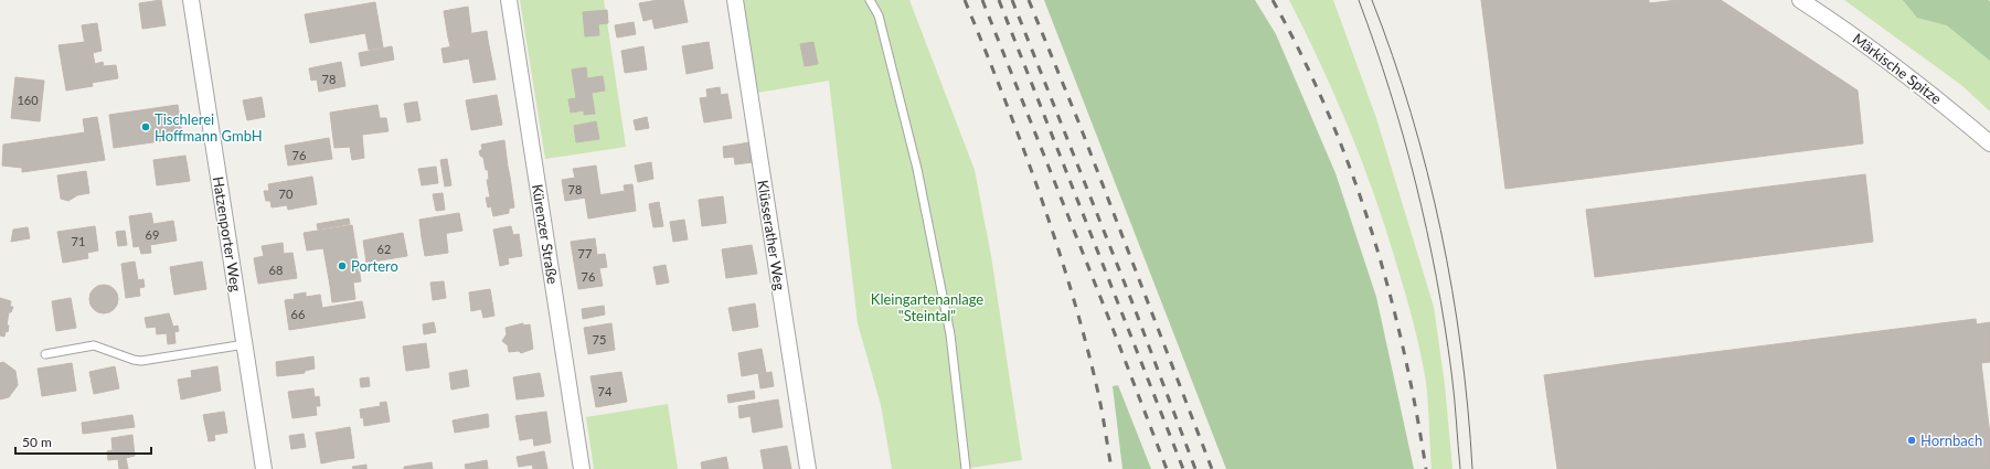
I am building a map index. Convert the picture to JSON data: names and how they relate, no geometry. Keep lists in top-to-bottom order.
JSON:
{
  "streets": {
    "street": [
      "Märkische Spitze",
      "Hatzenporter Weg",
      "Kürenzer Straße",
      "Klüsserather Weg"
    ]
  },
  "parks": ["Kleingartenanlage \"Steintal\""],
  "places": ["Tischlerei Hoffmann GmbH", "Portero", "Hornbach"],
  "house_numbers": [
    "78",
    "160",
    "76",
    "78",
    "70",
    "69",
    "71",
    "62",
    "77",
    "68",
    "76",
    "66",
    "75",
    "74"
  ],
  "scale_bar": "50 m"
}
